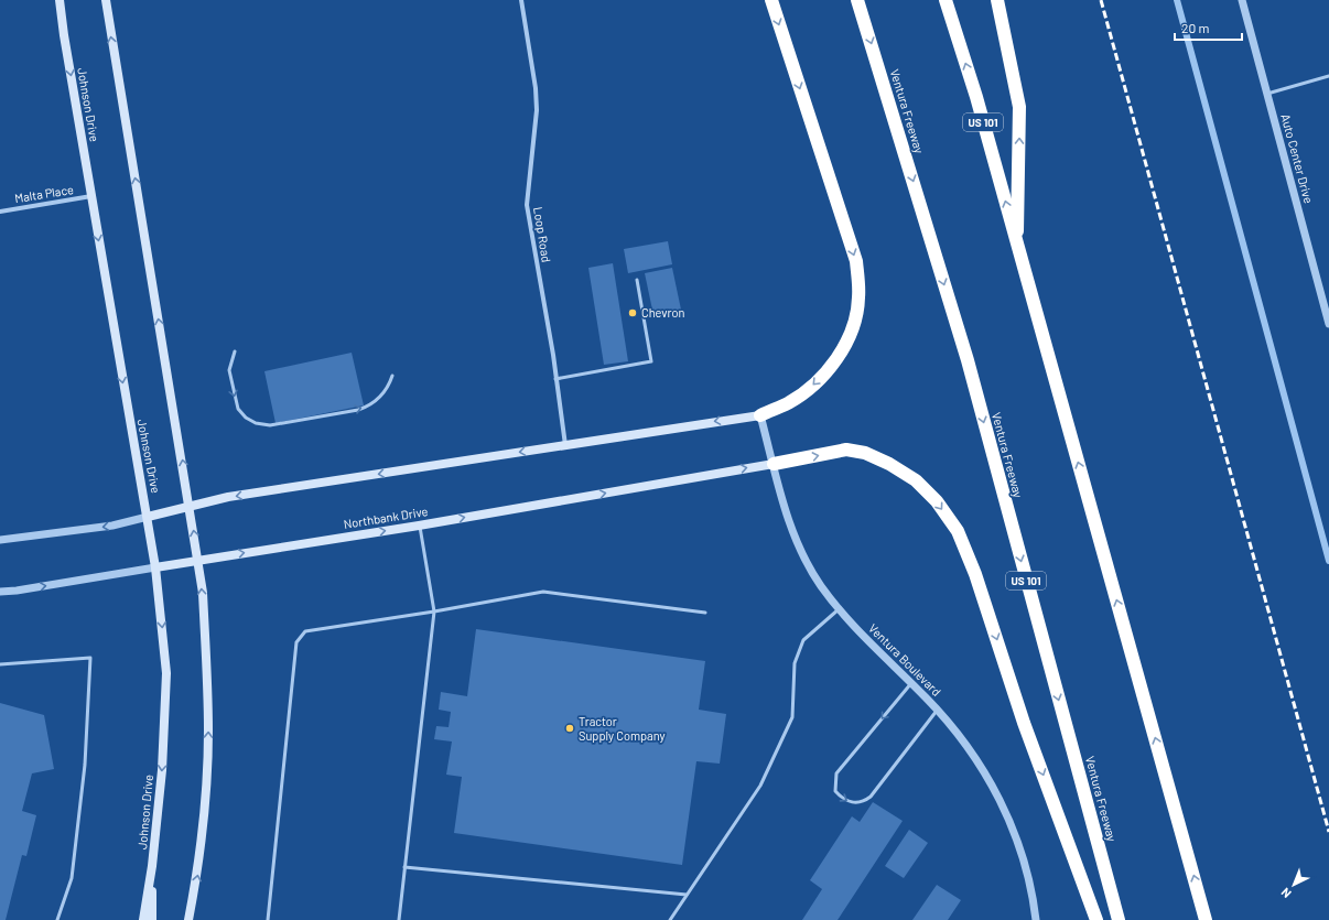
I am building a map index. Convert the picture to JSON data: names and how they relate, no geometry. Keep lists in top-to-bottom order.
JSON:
{
  "streets": {
    "highway": ["Ventura Freeway", "US 101"],
    "main road": ["Johnson Drive", "Northbank Drive"],
    "street": [
      "Auto Center Drive",
      "Malta Place",
      "Loop Road",
      "Ventura Boulevard"
    ]
  },
  "crossings": [
    ["Johnson Drive", "Malta Place"],
    ["Johnson Drive", "Northbank Drive"],
    ["Northbank Drive", "Ventura Boulevard"]
  ],
  "places": ["Chevron", "Tractor Supply Company"],
  "scale_bar": "20 m",
  "north": "bottom left"
}
